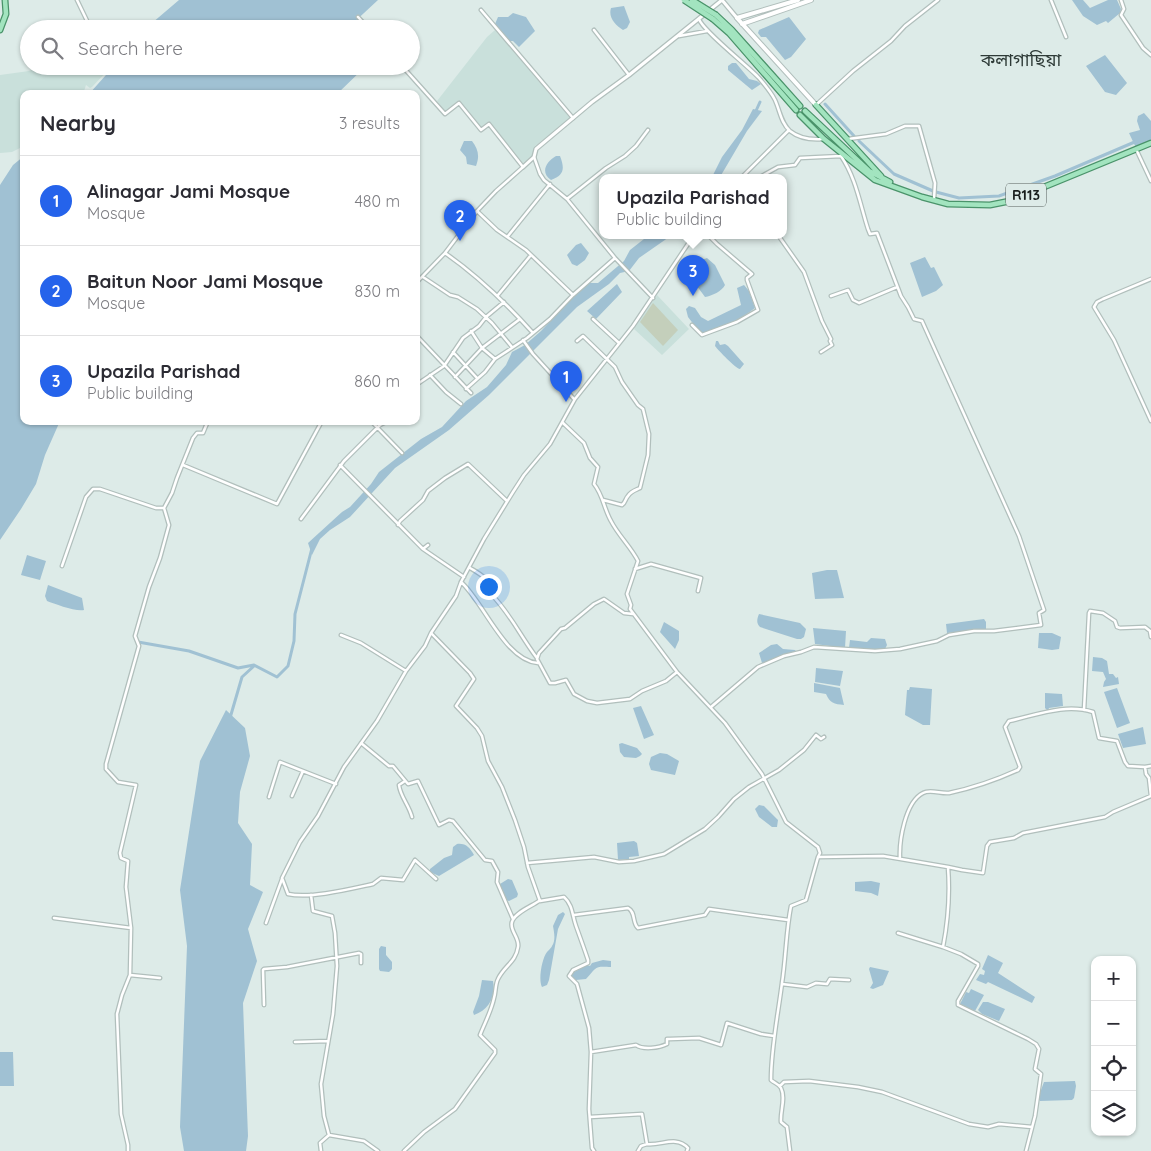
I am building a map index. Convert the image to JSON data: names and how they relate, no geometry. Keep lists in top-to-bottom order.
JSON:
{
  "streets": {
    "main road": ["R113"]
  },
  "districts": ["কলাগাছিয়া"],
  "page": {
    "search": "Search here",
    "heading": ["Nearby", "3 results"],
    "list": [
      {
        "mark": "1",
        "name": "Alinagar Jami Mosque",
        "note": "Mosque",
        "value": "480 m"
      },
      {
        "mark": "2",
        "name": "Baitun Noor Jami Mosque",
        "note": "Mosque",
        "value": "830 m"
      },
      {
        "mark": "3",
        "name": "Upazila Parishad",
        "note": "Public building",
        "value": "860 m"
      }
    ],
    "popup": ["Upazila Parishad", "Public building"],
    "pins": ["2", "3", "1"],
    "map_buttons": ["+", "−"]
  }
}
